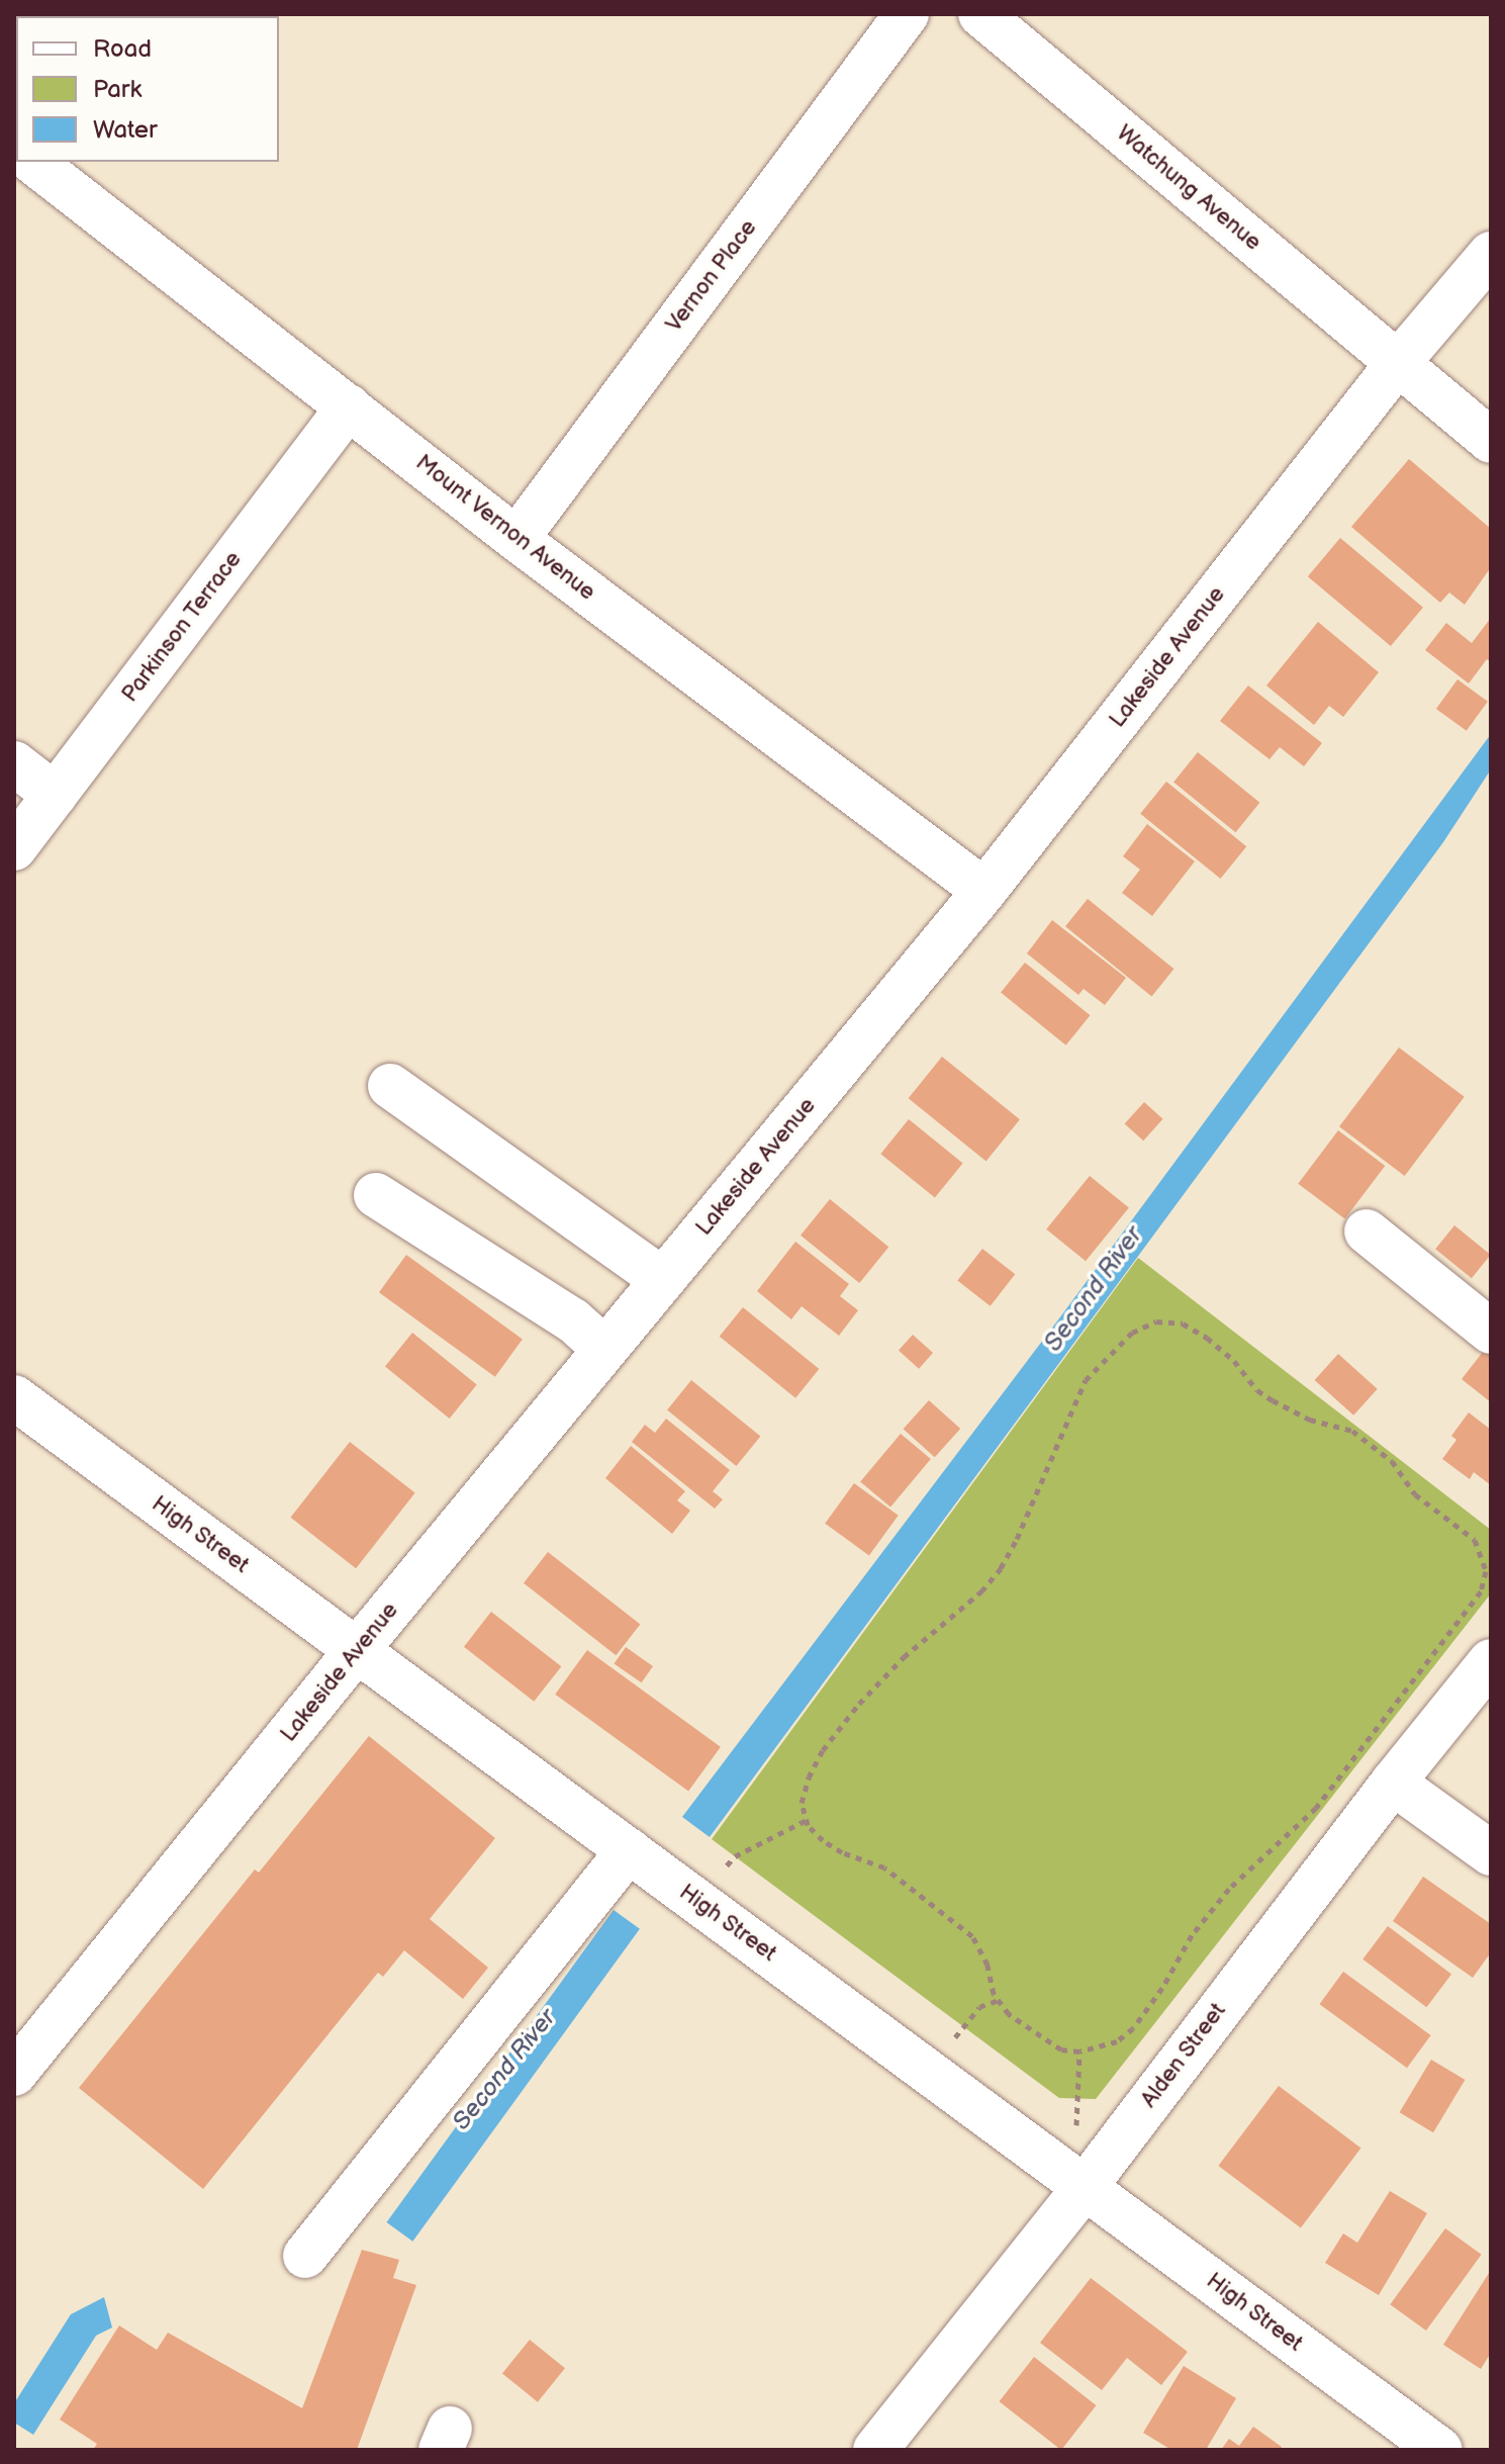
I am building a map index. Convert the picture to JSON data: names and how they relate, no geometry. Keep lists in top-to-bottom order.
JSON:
{
  "streets": {
    "street": [
      "Watchung Avenue",
      "Vernon Place",
      "Mount Vernon Avenue",
      "Parkinson Terrace",
      "Lakeside Avenue",
      "High Street",
      "Alden Street"
    ]
  },
  "crossings": [
    ["Watchung Avenue", "Lakeside Avenue"],
    ["Vernon Place", "Mount Vernon Avenue"],
    ["Mount Vernon Avenue", "Parkinson Terrace"],
    ["Mount Vernon Avenue", "Lakeside Avenue"],
    ["Lakeside Avenue", "High Street"],
    ["High Street", "Alden Street"]
  ],
  "water": ["Second River"],
  "legend": ["Road", "Park", "Water"]
}
